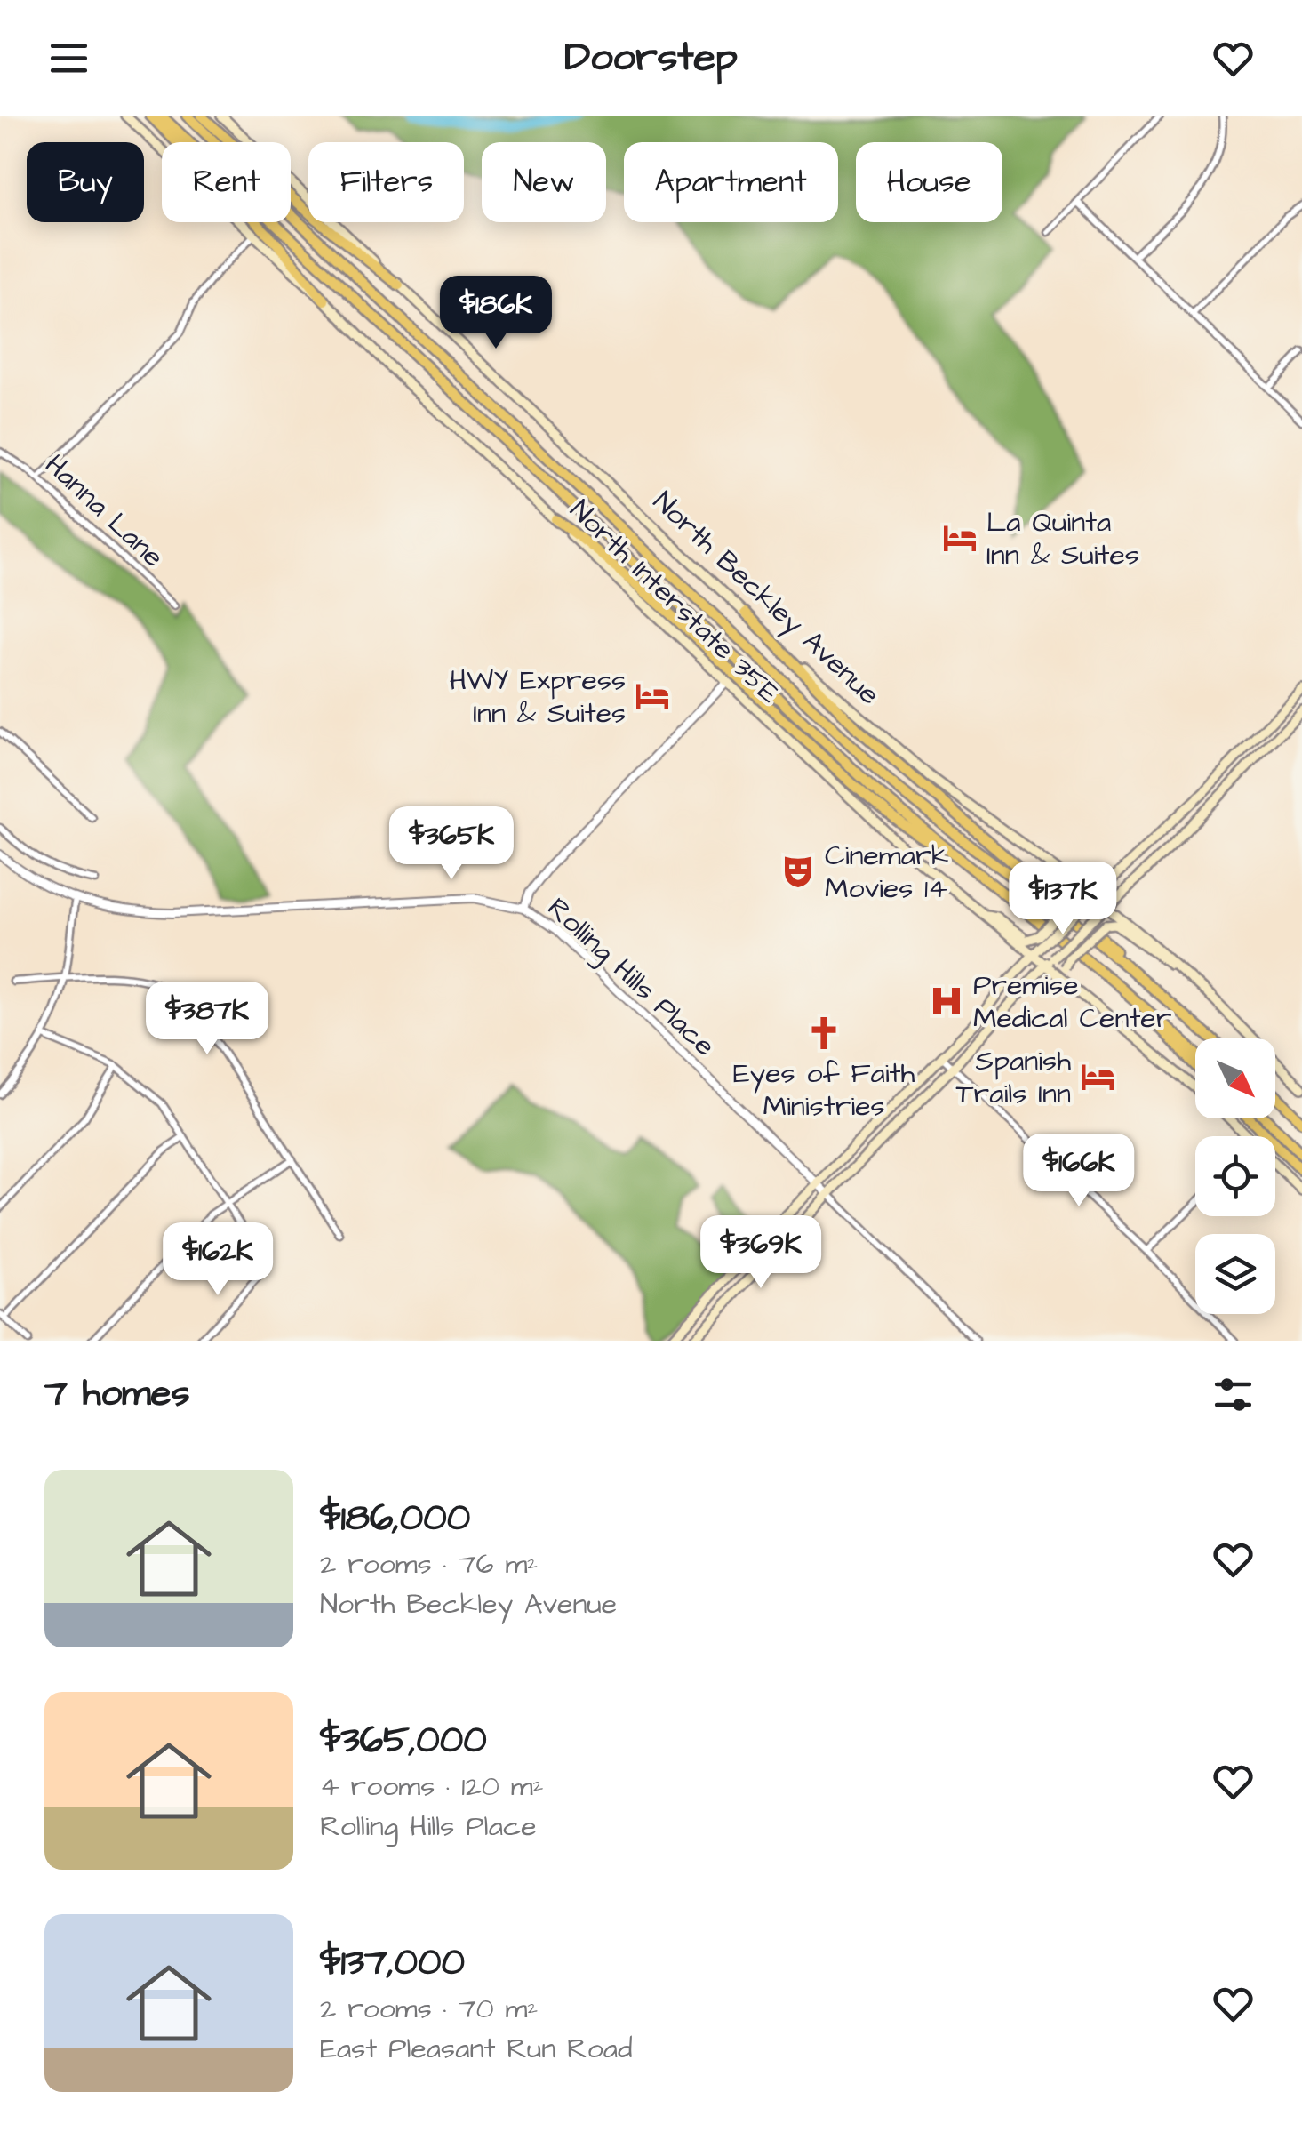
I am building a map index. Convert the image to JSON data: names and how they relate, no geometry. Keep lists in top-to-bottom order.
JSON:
{
  "streets": {
    "main road": ["North Beckley Avenue", "North Interstate 35E"],
    "street": ["Hanna Lane", "Rolling Hills Place"]
  },
  "places": {
    "hotel": ["La Quinta Inn & Suites", "HWY Express Inn & Suites", "Spanish Trails Inn"],
    "theatre": ["Cinemark Movies 14"],
    "hospital": ["Premise Medical Center"],
    "church": ["Eyes of Faith Ministries"]
  },
  "north": "bottom right",
  "page": {
    "header": "Doorstep",
    "chip": [
      "Buy",
      "Rent",
      "Filters",
      "New",
      "Apartment",
      "House"
    ],
    "price": [
      "$186K",
      "$365K",
      "$137K",
      "$387K",
      "$166K",
      "$369K",
      "$162K"
    ],
    "heading": "7 homes",
    "list": [
      {
        "name": "$186,000",
        "note": "2 rooms · 76 m² · North Beckley Avenue"
      },
      {
        "name": "$365,000",
        "note": "4 rooms · 120 m² · Rolling Hills Place"
      },
      {
        "name": "$137,000",
        "note": "2 rooms · 70 m² · East Pleasant Run Road"
      }
    ]
  }
}
